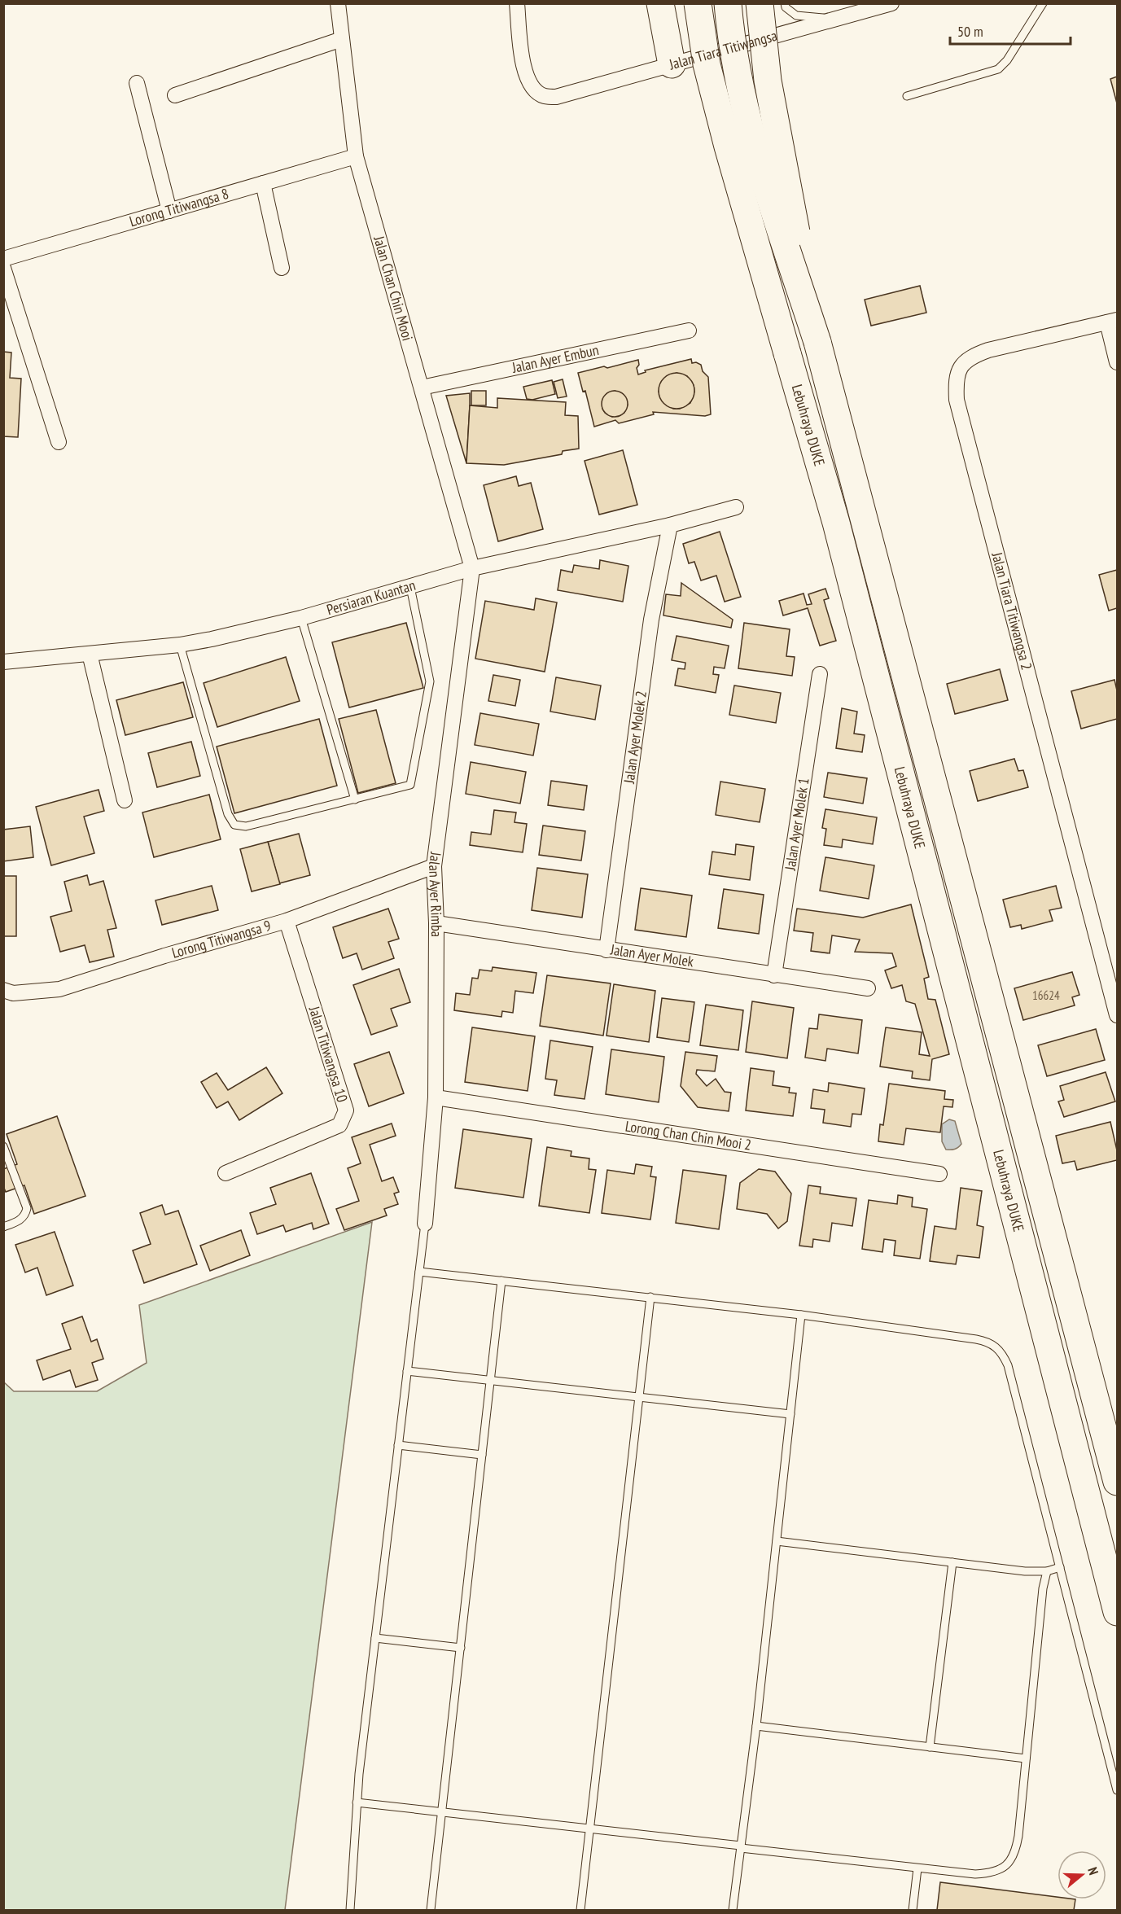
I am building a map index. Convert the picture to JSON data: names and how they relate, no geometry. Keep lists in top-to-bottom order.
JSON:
{
  "streets": {
    "highway": ["Lebuhraya DUKE"],
    "street": [
      "Jalan Tiara Titiwangsa",
      "Lorong Titiwangsa 8",
      "Jalan Chan Chin Mooi",
      "Jalan Ayer Embun",
      "Persiaran Kuantan",
      "Jalan Tiara Titiwangsa 2",
      "Jalan Ayer Molek 2",
      "Jalan Ayer Molek 1",
      "Jalan Ayer Rimba",
      "Lorong Titiwangsa 9",
      "Jalan Ayer Molek",
      "Jalan Titiwangsa 10",
      "Lorong Chan Chin Mooi 2"
    ]
  },
  "crossings": [
    ["Lorong Titiwangsa 8", "Jalan Chan Chin Mooi"],
    ["Jalan Chan Chin Mooi", "Jalan Ayer Embun"],
    ["Jalan Chan Chin Mooi", "Persiaran Kuantan"],
    ["Jalan Chan Chin Mooi", "Jalan Ayer Rimba"],
    ["Persiaran Kuantan", "Jalan Ayer Molek 2"],
    ["Persiaran Kuantan", "Jalan Ayer Rimba"],
    ["Jalan Ayer Molek 2", "Jalan Ayer Molek"],
    ["Jalan Ayer Molek 1", "Jalan Ayer Molek"],
    ["Jalan Ayer Rimba", "Lorong Titiwangsa 9"],
    ["Jalan Ayer Rimba", "Jalan Ayer Molek"],
    ["Jalan Ayer Rimba", "Lorong Chan Chin Mooi 2"],
    ["Lorong Titiwangsa 9", "Jalan Titiwangsa 10"]
  ],
  "house_numbers": ["16624"],
  "scale_bar": "50 m",
  "north": "right"
}
